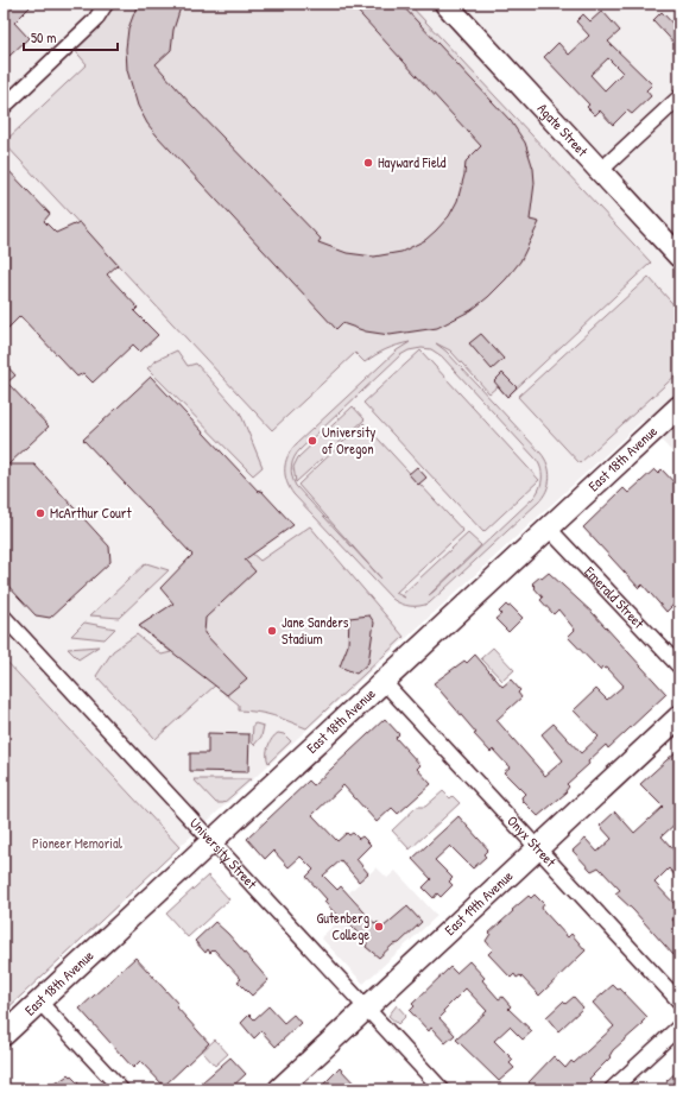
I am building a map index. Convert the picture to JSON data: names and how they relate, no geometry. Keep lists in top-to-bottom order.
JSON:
{
  "streets": {
    "street": [
      "Agate Street",
      "East 18th Avenue",
      "Emerald Street",
      "Onyx Street",
      "University Street",
      "East 19th Avenue"
    ]
  },
  "crossings": [
    ["East 18th Avenue", "Emerald Street"],
    ["East 18th Avenue", "Onyx Street"],
    ["East 18th Avenue", "University Street"],
    ["Onyx Street", "East 19th Avenue"],
    ["University Street", "East 19th Avenue"]
  ],
  "parks": ["Pioneer Memorial"],
  "places": [
    "Hayward Field",
    "University of Oregon",
    "McArthur Court",
    "Jane Sanders Stadium",
    "Gutenberg College"
  ],
  "scale_bar": "50 m"
}
